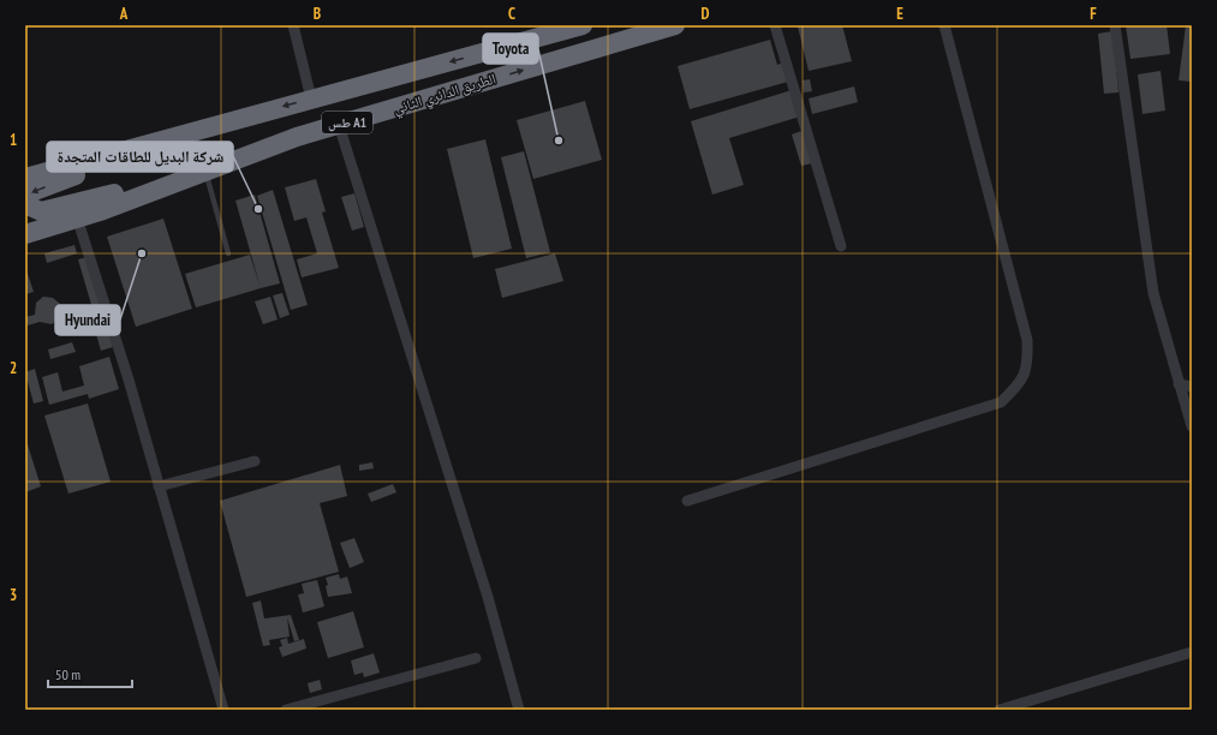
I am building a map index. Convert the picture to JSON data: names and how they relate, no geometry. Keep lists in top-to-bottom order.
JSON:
{
  "streets": {
    "highway": ["الطريق الدائري الثاني", "طس A1"]
  },
  "places": ["Toyota", "شركة البديل للطاقات المتجدة", "Hyundai"],
  "scale_bar": "50 m",
  "grid": {
    "columns": [
      "A",
      "B",
      "C",
      "D",
      "E",
      "F"
    ],
    "rows": ["1", "2", "3"]
  }
}
